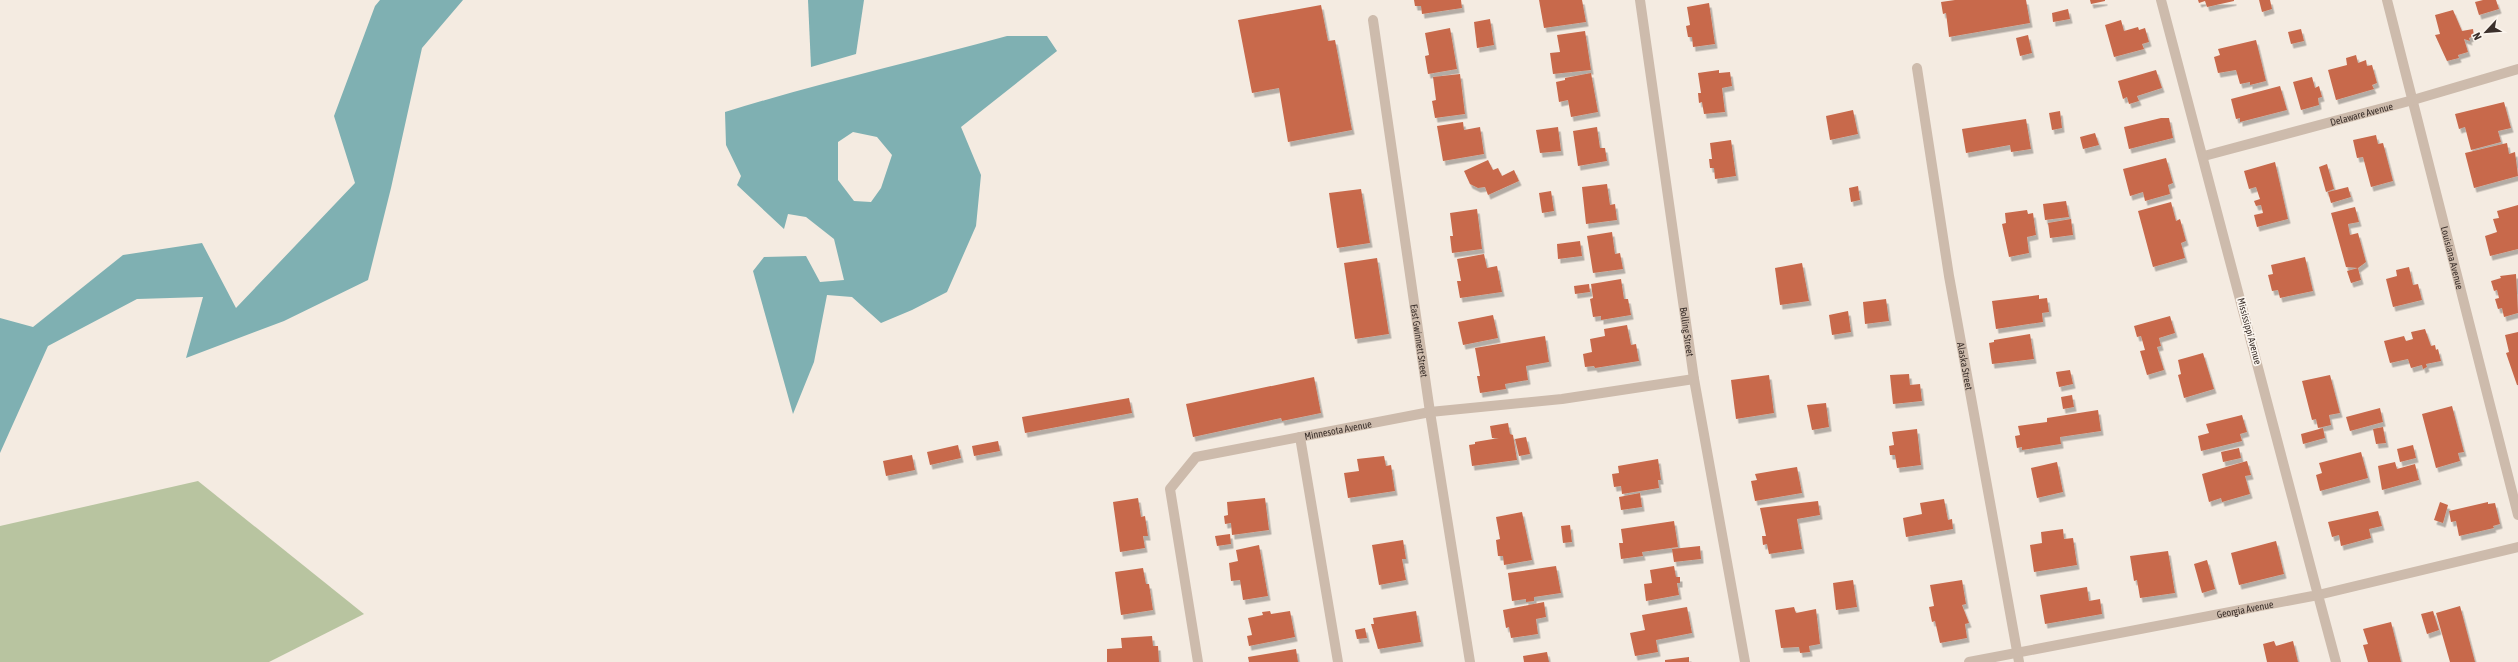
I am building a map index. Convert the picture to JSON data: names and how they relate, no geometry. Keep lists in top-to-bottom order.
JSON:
{
  "streets": {
    "street": [
      "Delaware Avenue",
      "Louisiana Avenue",
      "Mississippi Avenue",
      "Bolling Street",
      "East Gwinnett Street",
      "Alaska Street",
      "Minnesota Avenue",
      "Georgia Avenue"
    ]
  },
  "crossings": [
    ["Delaware Avenue", "Louisiana Avenue"],
    ["Delaware Avenue", "Mississippi Avenue"],
    ["Mississippi Avenue", "Georgia Avenue"],
    ["Bolling Street", "Minnesota Avenue"],
    ["East Gwinnett Street", "Minnesota Avenue"],
    ["Alaska Street", "Georgia Avenue"]
  ],
  "north": "bottom left"
}
